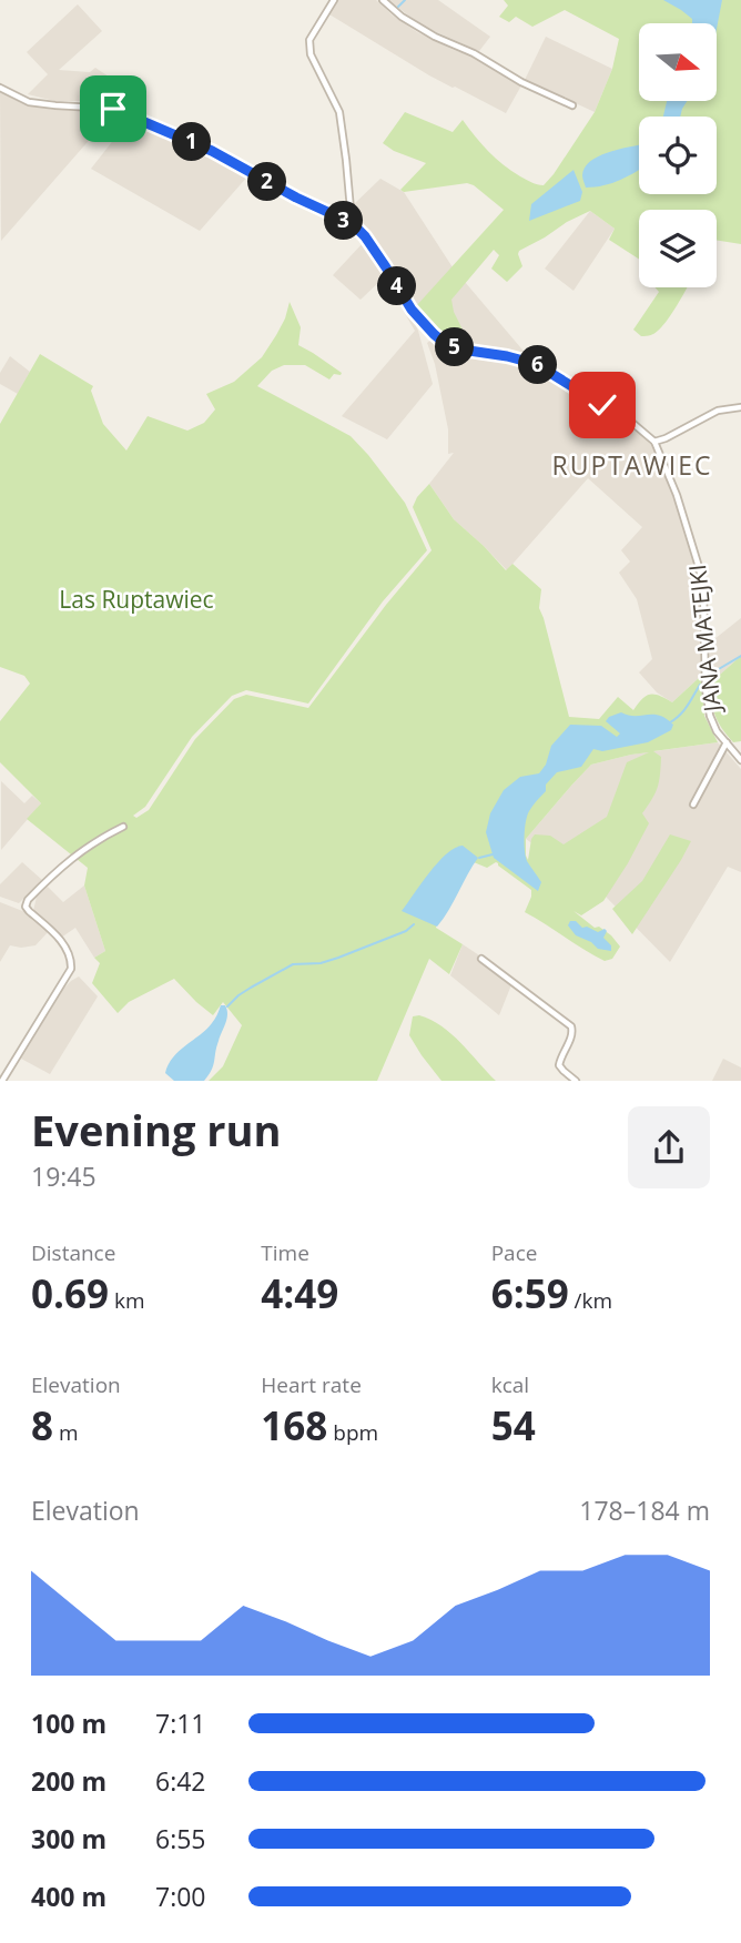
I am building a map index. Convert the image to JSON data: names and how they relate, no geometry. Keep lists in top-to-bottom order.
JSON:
{
  "streets": {
    "street": ["JANA MATEJKI"]
  },
  "districts": ["RUPTAWIEC"],
  "parks": ["Las Ruptawiec"],
  "north": "right",
  "page": {
    "pins": [
      "1",
      "2",
      "3",
      "4",
      "5",
      "6"
    ],
    "heading": ["Evening run", "19:45"],
    "stats": [
      ["Distance", "0.69 km"],
      ["Time", "4:49"],
      ["Pace", "6:59 /km"],
      ["Elevation", "8 m"],
      ["Heart rate", "168 bpm"],
      ["kcal", "54"]
    ],
    "chart": ["Elevation", "178–184 m"],
    "list": [
      {
        "name": "100 m",
        "note": "7:11"
      },
      {
        "name": "200 m",
        "note": "6:42"
      },
      {
        "name": "300 m",
        "note": "6:55"
      },
      {
        "name": "400 m",
        "note": "7:00"
      }
    ]
  }
}
